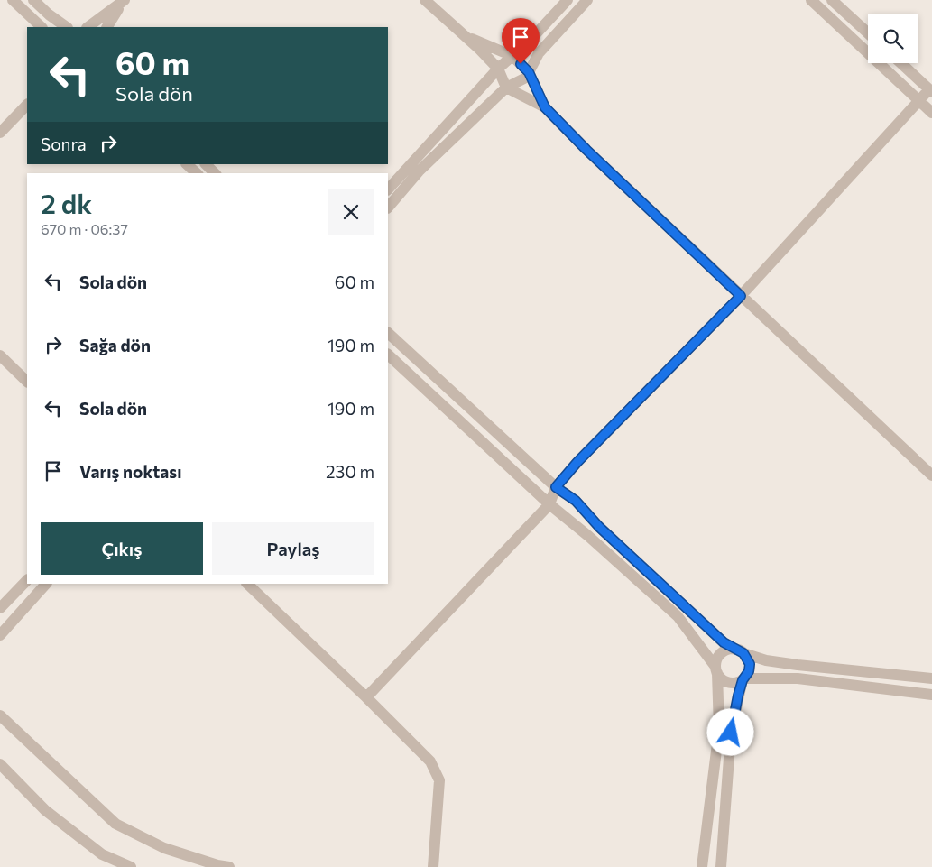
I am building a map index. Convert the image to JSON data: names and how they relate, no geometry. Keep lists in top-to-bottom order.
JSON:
{
  "page": {
    "turn": ["60 m", "Sola dön"],
    "then": "Sonra",
    "heading": ["2 dk", "670 m · 06:37"],
    "list": [
      {
        "name": "Sola dön",
        "value": "60 m"
      },
      {
        "name": "Sağa dön",
        "value": "190 m"
      },
      {
        "name": "Sola dön",
        "value": "190 m"
      },
      {
        "name": "Varış noktası",
        "value": "230 m"
      }
    ],
    "buttons": ["Çıkış", "Paylaş"]
  }
}
